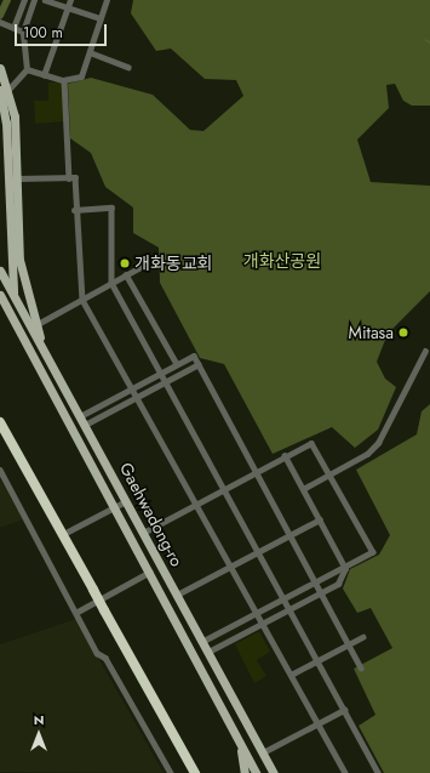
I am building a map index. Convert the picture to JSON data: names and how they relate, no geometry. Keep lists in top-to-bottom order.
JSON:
{
  "streets": {
    "main road": ["Gaehwadong-ro"]
  },
  "parks": ["개화산공원"],
  "places": ["개화동교회", "Mitasa"],
  "scale_bar": "100 m",
  "north": "top"
}
